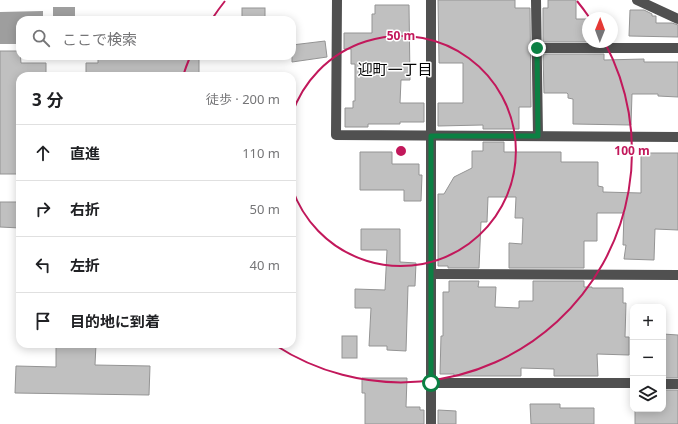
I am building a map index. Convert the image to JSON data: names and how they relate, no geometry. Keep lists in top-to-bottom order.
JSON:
{
  "districts": ["迎町一丁目"],
  "north": "top",
  "page": {
    "search": "ここで検索",
    "heading": ["3 分", "徒歩 · 200 m"],
    "list": [
      ["直進", "110 m"],
      ["右折", "50 m"],
      ["左折", "40 m"],
      "目的地に到着"
    ],
    "map_buttons": ["+", "−"]
  },
  "rings": ["50 m", "100 m"]
}
